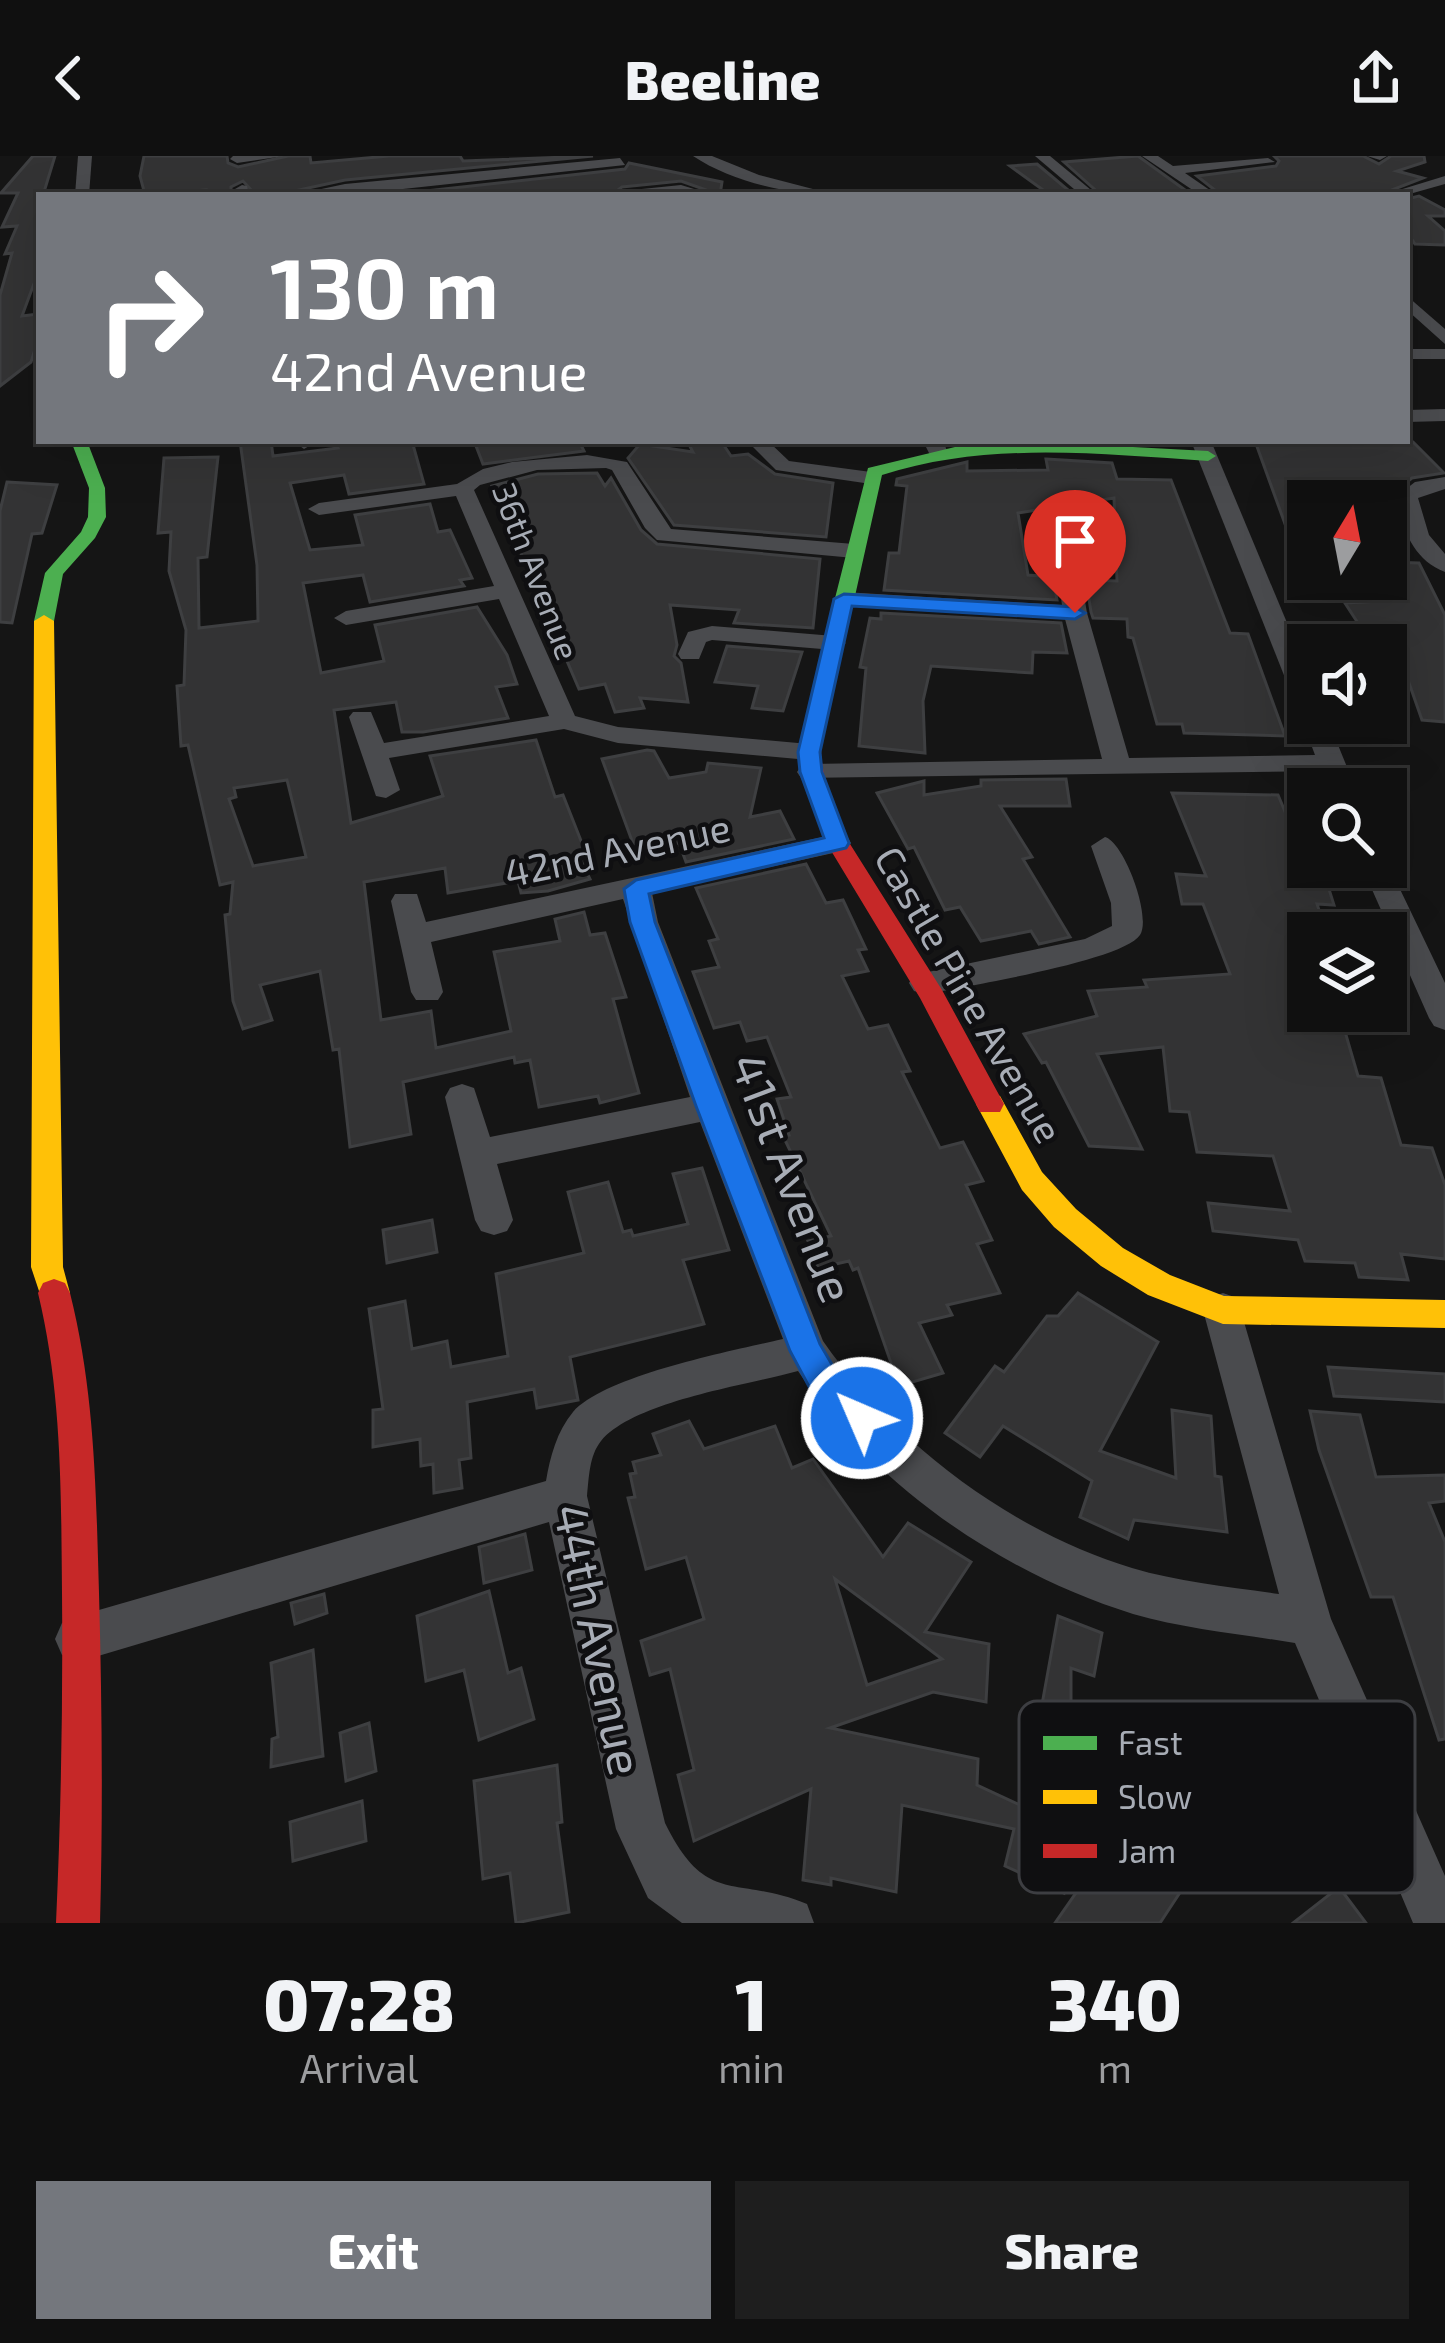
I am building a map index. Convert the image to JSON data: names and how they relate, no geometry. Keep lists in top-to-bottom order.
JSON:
{
  "streets": {
    "street": [
      "36th Avenue",
      "42nd Avenue",
      "Castle Pine Avenue",
      "41st Avenue",
      "44th Avenue"
    ]
  },
  "crossings": [
    ["36th Avenue", "Castle Pine Avenue"],
    ["42nd Avenue", "Castle Pine Avenue"],
    ["42nd Avenue", "41st Avenue"],
    ["41st Avenue", "44th Avenue"]
  ],
  "legend": ["Fast", "Slow", "Jam"],
  "north": "top",
  "page": {
    "header": "Beeline",
    "turn": ["130 m", "42nd Avenue"],
    "eta": [
      "07:28",
      "Arrival",
      "1",
      "min",
      "340",
      "m"
    ],
    "buttons": ["Exit", "Share"]
  }
}
